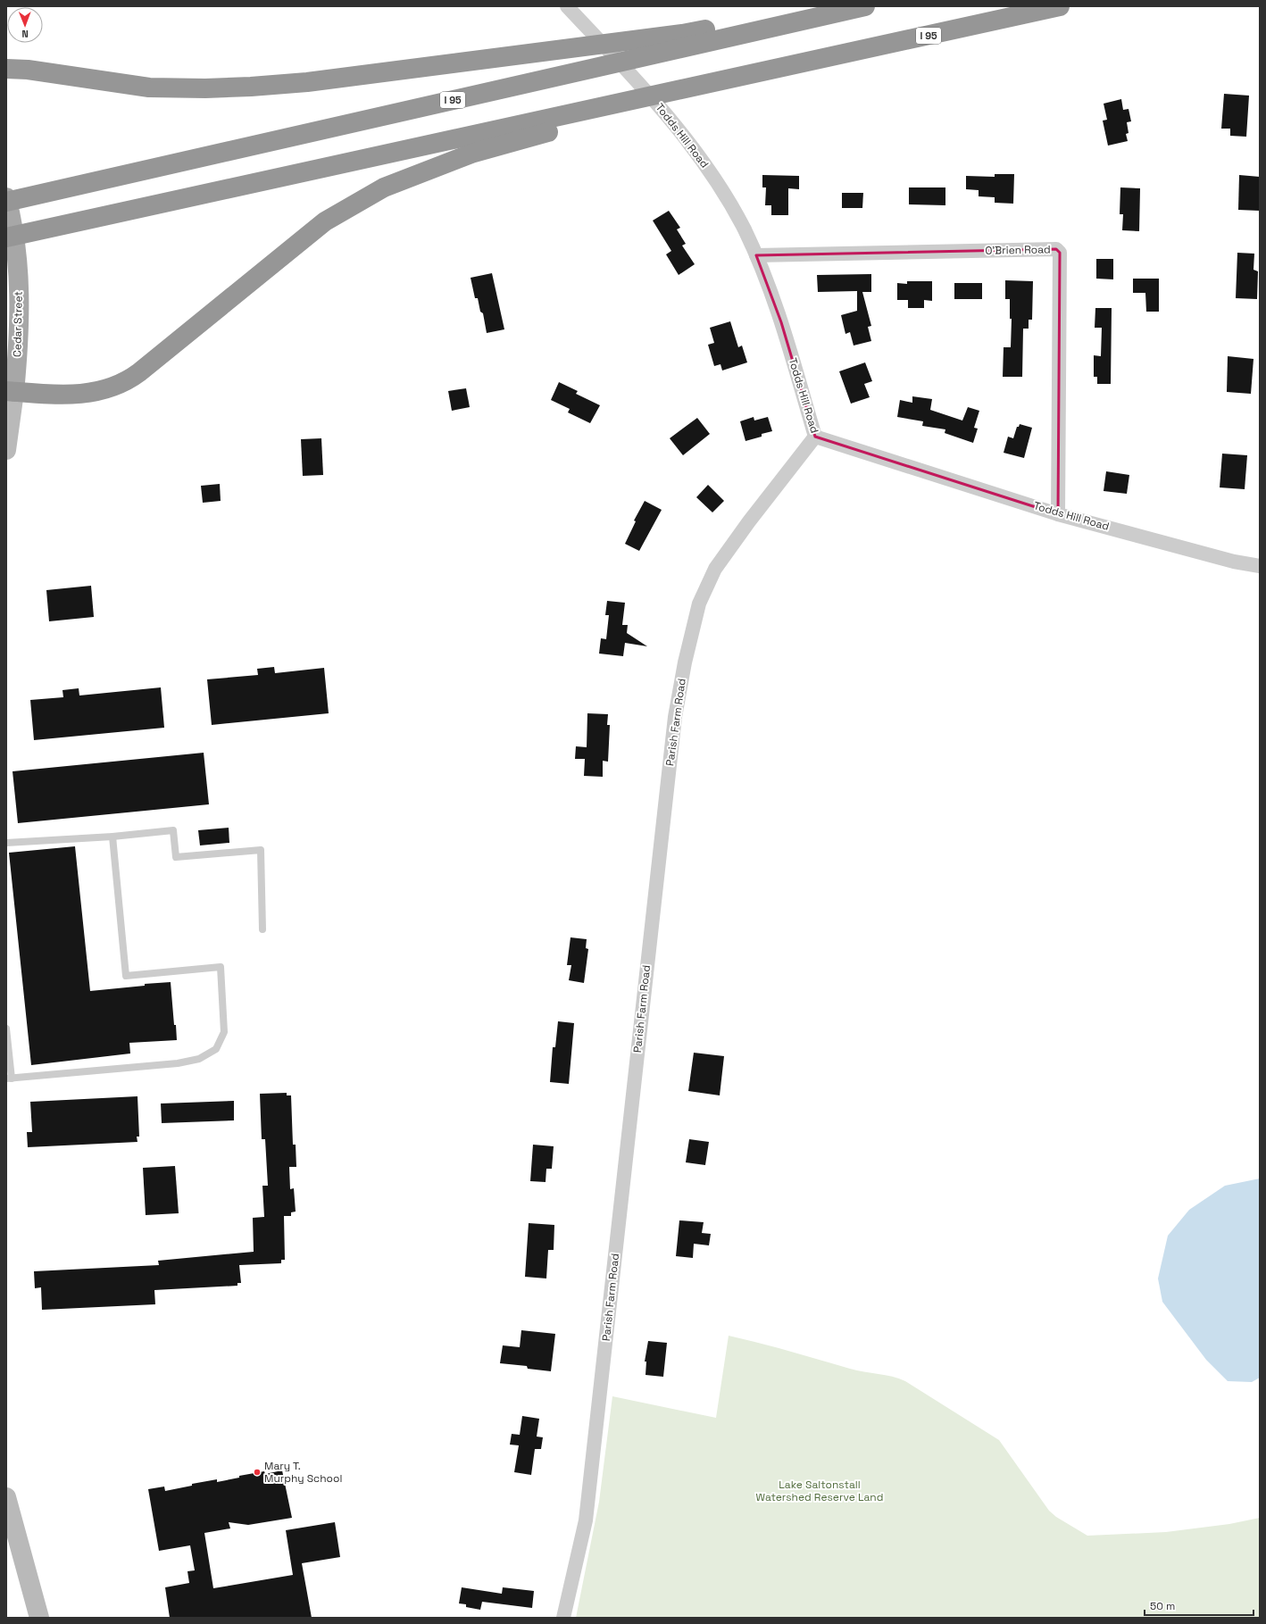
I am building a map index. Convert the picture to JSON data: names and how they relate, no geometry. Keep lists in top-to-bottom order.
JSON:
{
  "streets": {
    "highway": ["I 95"],
    "main road": ["Cedar Street"],
    "street": ["Todds Hill Road", "O'Brien Road", "Parish Farm Road"]
  },
  "crossings": [
    ["Todds Hill Road", "O'Brien Road"],
    ["Todds Hill Road", "Parish Farm Road"]
  ],
  "parks": ["Lake Saltonstall Watershed Reserve Land"],
  "places": ["Mary T. Murphy School"],
  "scale_bar": "50 m",
  "north": "bottom"
}
